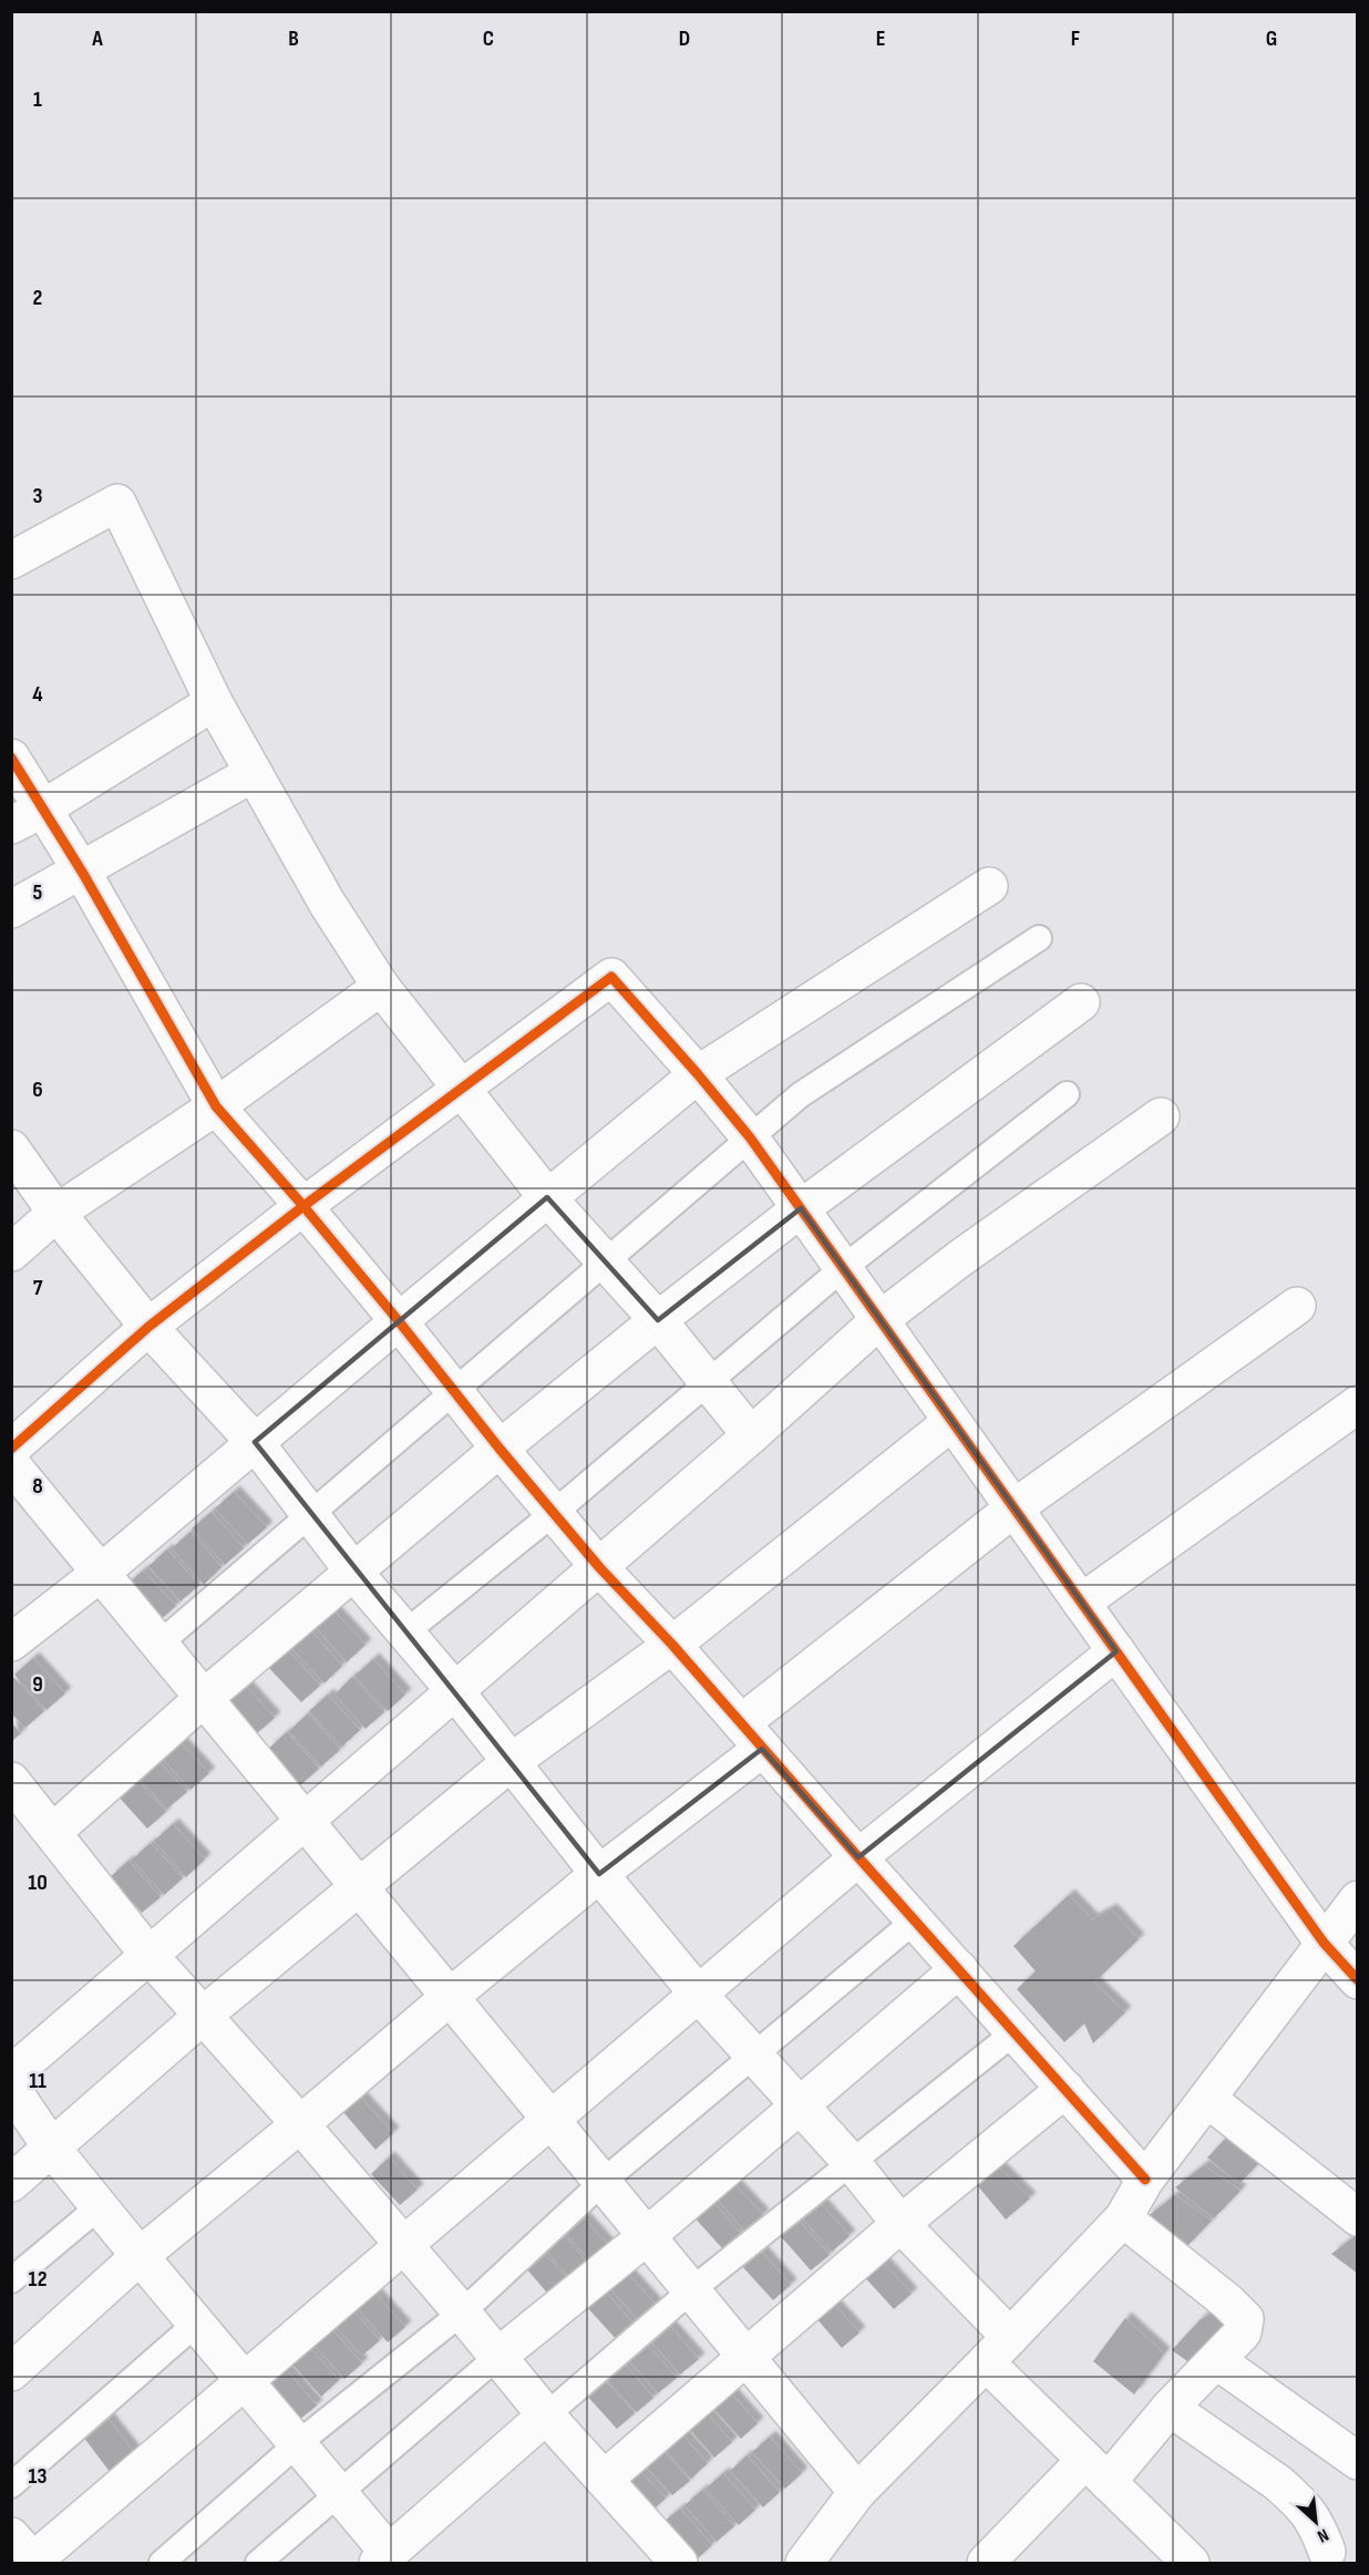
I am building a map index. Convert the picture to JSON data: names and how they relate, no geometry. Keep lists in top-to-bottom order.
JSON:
{
  "north": "bottom right",
  "grid": {
    "columns": [
      "A",
      "B",
      "C",
      "D",
      "E",
      "F",
      "G"
    ],
    "rows": [
      "1",
      "2",
      "3",
      "4",
      "5",
      "6",
      "7",
      "8",
      "9",
      "10",
      "11",
      "12",
      "13"
    ]
  }
}
